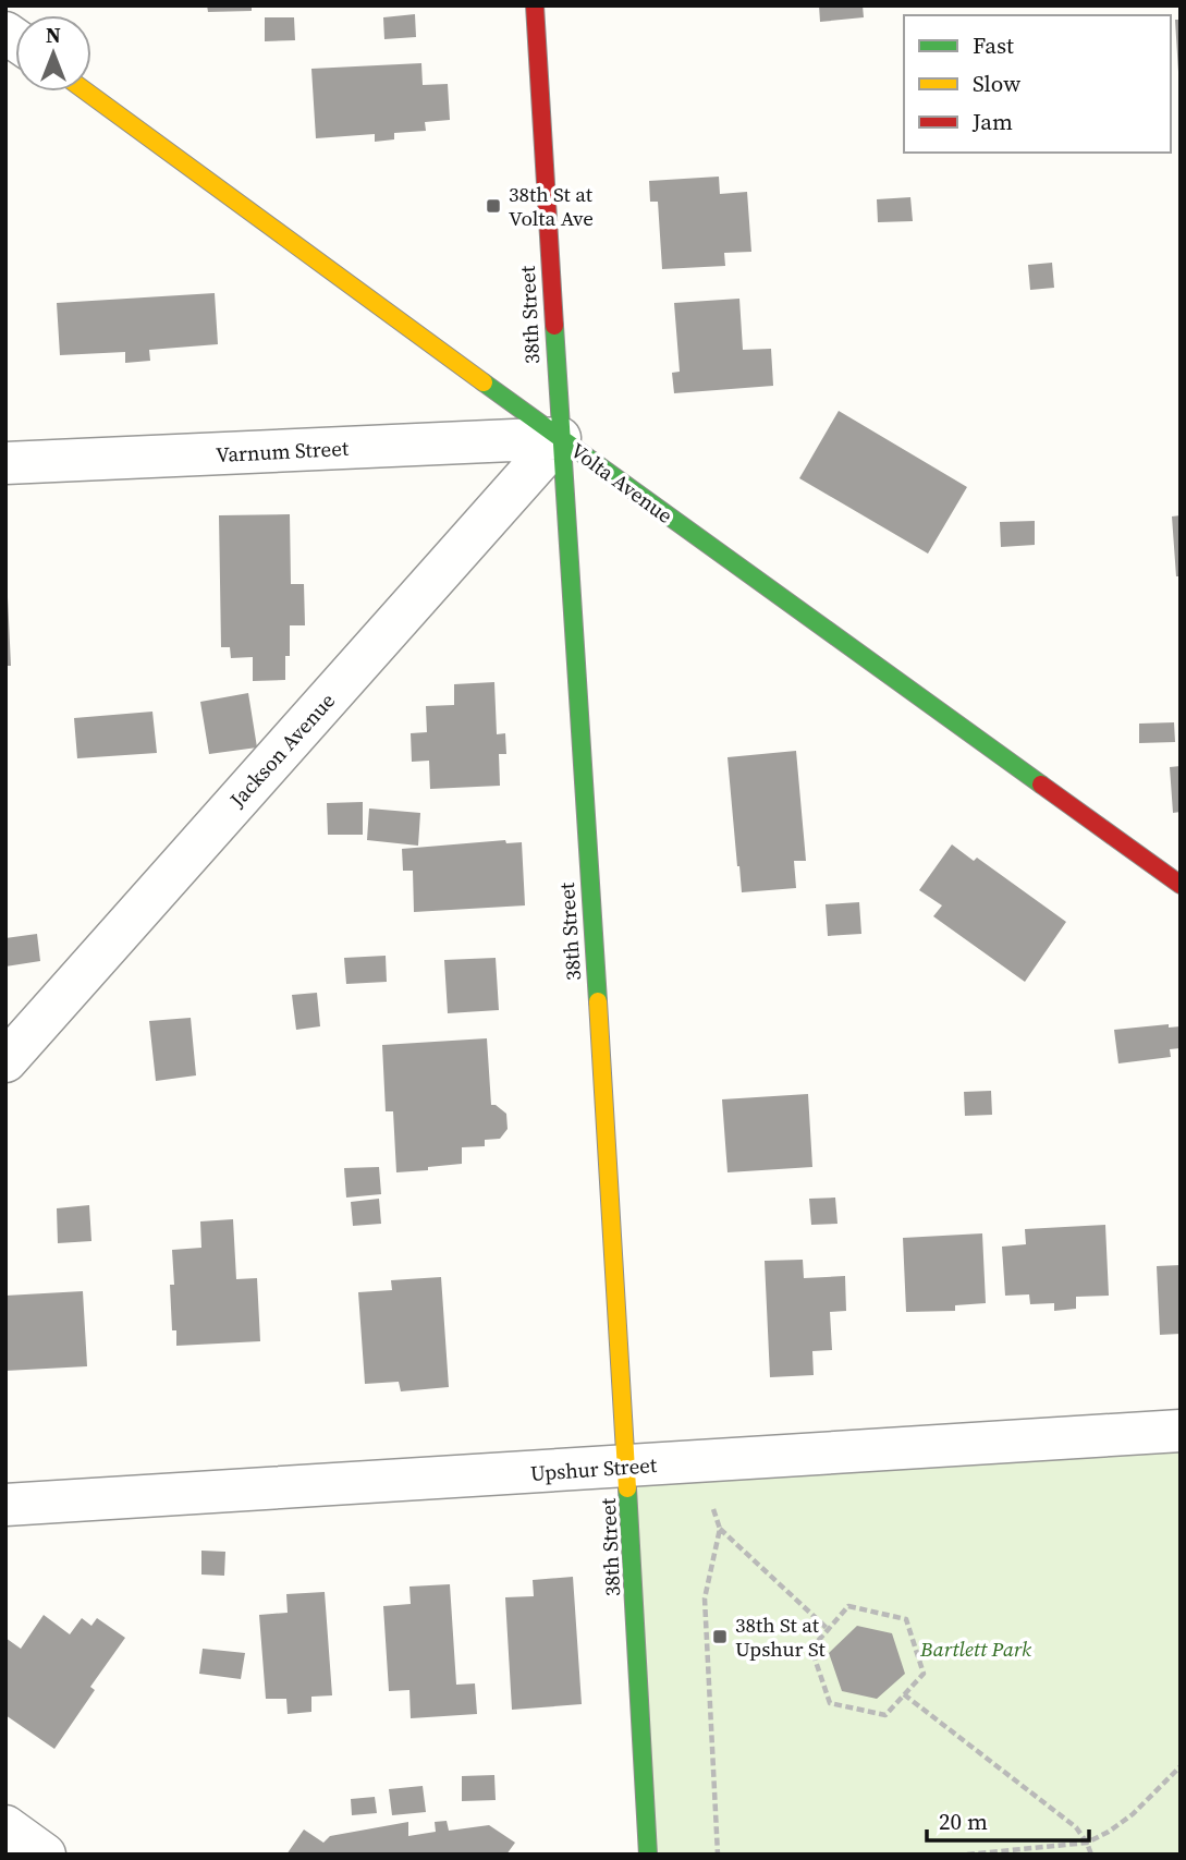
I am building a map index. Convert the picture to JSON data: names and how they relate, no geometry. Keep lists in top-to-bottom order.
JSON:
{
  "streets": {
    "main road": ["38th Street", "Volta Avenue"],
    "street": ["Varnum Street", "Jackson Avenue", "Upshur Street"]
  },
  "crossings": [
    ["38th Street", "Varnum Street"],
    ["38th Street", "Volta Avenue"],
    ["38th Street", "Jackson Avenue"],
    ["38th Street", "Upshur Street"],
    ["Varnum Street", "Volta Avenue"],
    ["Varnum Street", "Jackson Avenue"],
    ["Volta Avenue", "Jackson Avenue"]
  ],
  "parks": ["Bartlett Park"],
  "places": {
    "transit": ["38th St at Volta Ave", "38th St at Upshur St"]
  },
  "legend": ["Fast", "Slow", "Jam"],
  "scale_bar": "20 m",
  "north": "top"
}
